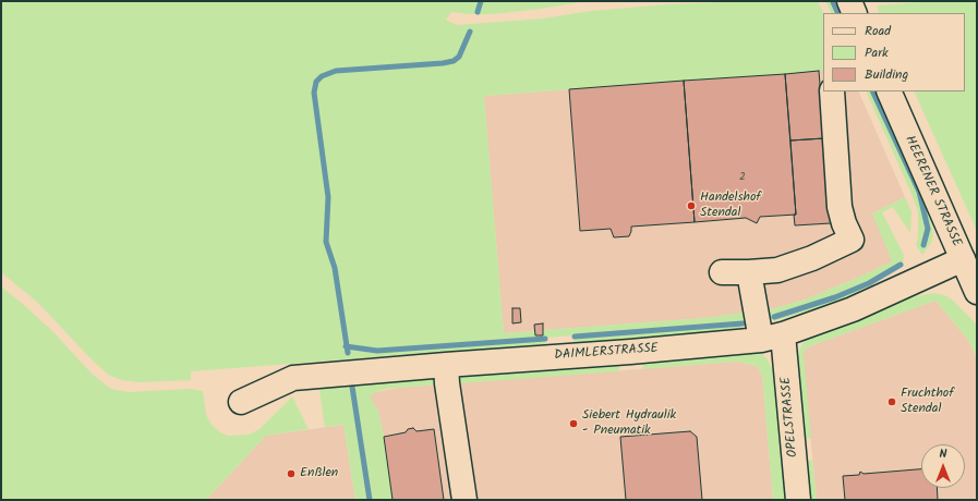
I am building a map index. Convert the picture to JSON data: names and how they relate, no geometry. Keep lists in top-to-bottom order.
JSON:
{
  "streets": {
    "street": ["HEERENER STRASSE", "DAIMLERSTRASSE", "OPELSTRASSE"]
  },
  "crossings": [
    ["HEERENER STRASSE", "DAIMLERSTRASSE"],
    ["DAIMLERSTRASSE", "OPELSTRASSE"]
  ],
  "places": [
    "Handelshof Stendal",
    "Fruchthof Stendal",
    "Siebert Hydraulik - Pneumatik",
    "Enßlen"
  ],
  "house_numbers": ["2"],
  "legend": ["Road", "Park", "Building"],
  "north": "top"
}
